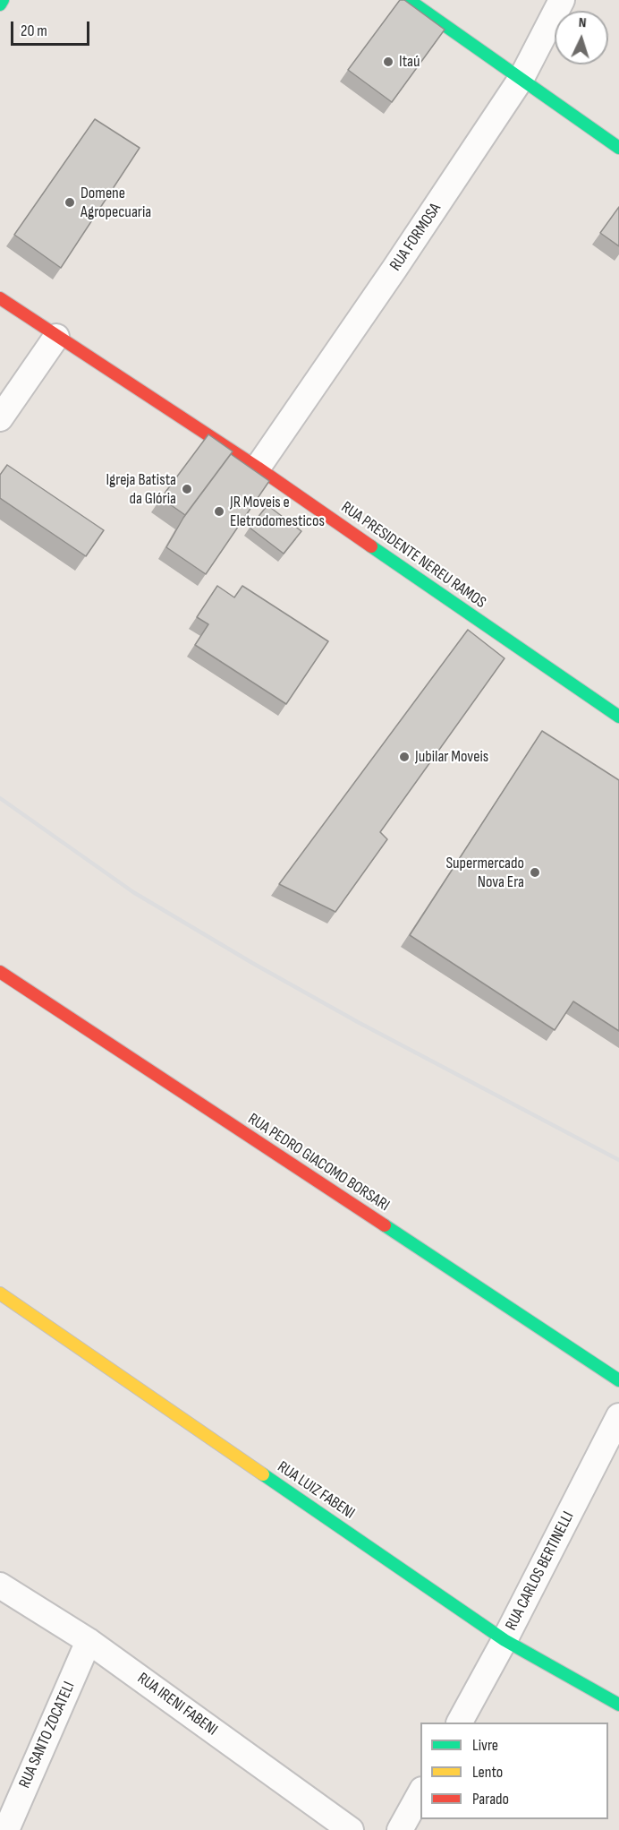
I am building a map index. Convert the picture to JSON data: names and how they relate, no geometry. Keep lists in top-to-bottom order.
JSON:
{
  "streets": {
    "street": [
      "RUA FORMOSA",
      "RUA PRESIDENTE NEREU RAMOS",
      "RUA PEDRO GIACOMO BORSARI",
      "RUA LUIZ FABENI",
      "RUA CARLOS BERTINELLI",
      "RUA IRENI FABENI",
      "RUA SANTO ZOCATELI"
    ]
  },
  "crossings": [
    ["RUA FORMOSA", "RUA PRESIDENTE NEREU RAMOS"],
    ["RUA LUIZ FABENI", "RUA CARLOS BERTINELLI"],
    ["RUA IRENI FABENI", "RUA SANTO ZOCATELI"]
  ],
  "places": [
    "Itaú",
    "Domene Agropecuaria",
    "Igreja Batista da Glória",
    "JR Moveis e Eletrodomesticos",
    "Jubilar Moveis",
    "Supermercado Nova Era"
  ],
  "legend": ["Livre", "Lento", "Parado"],
  "scale_bar": "20 m",
  "north": "top"
}
